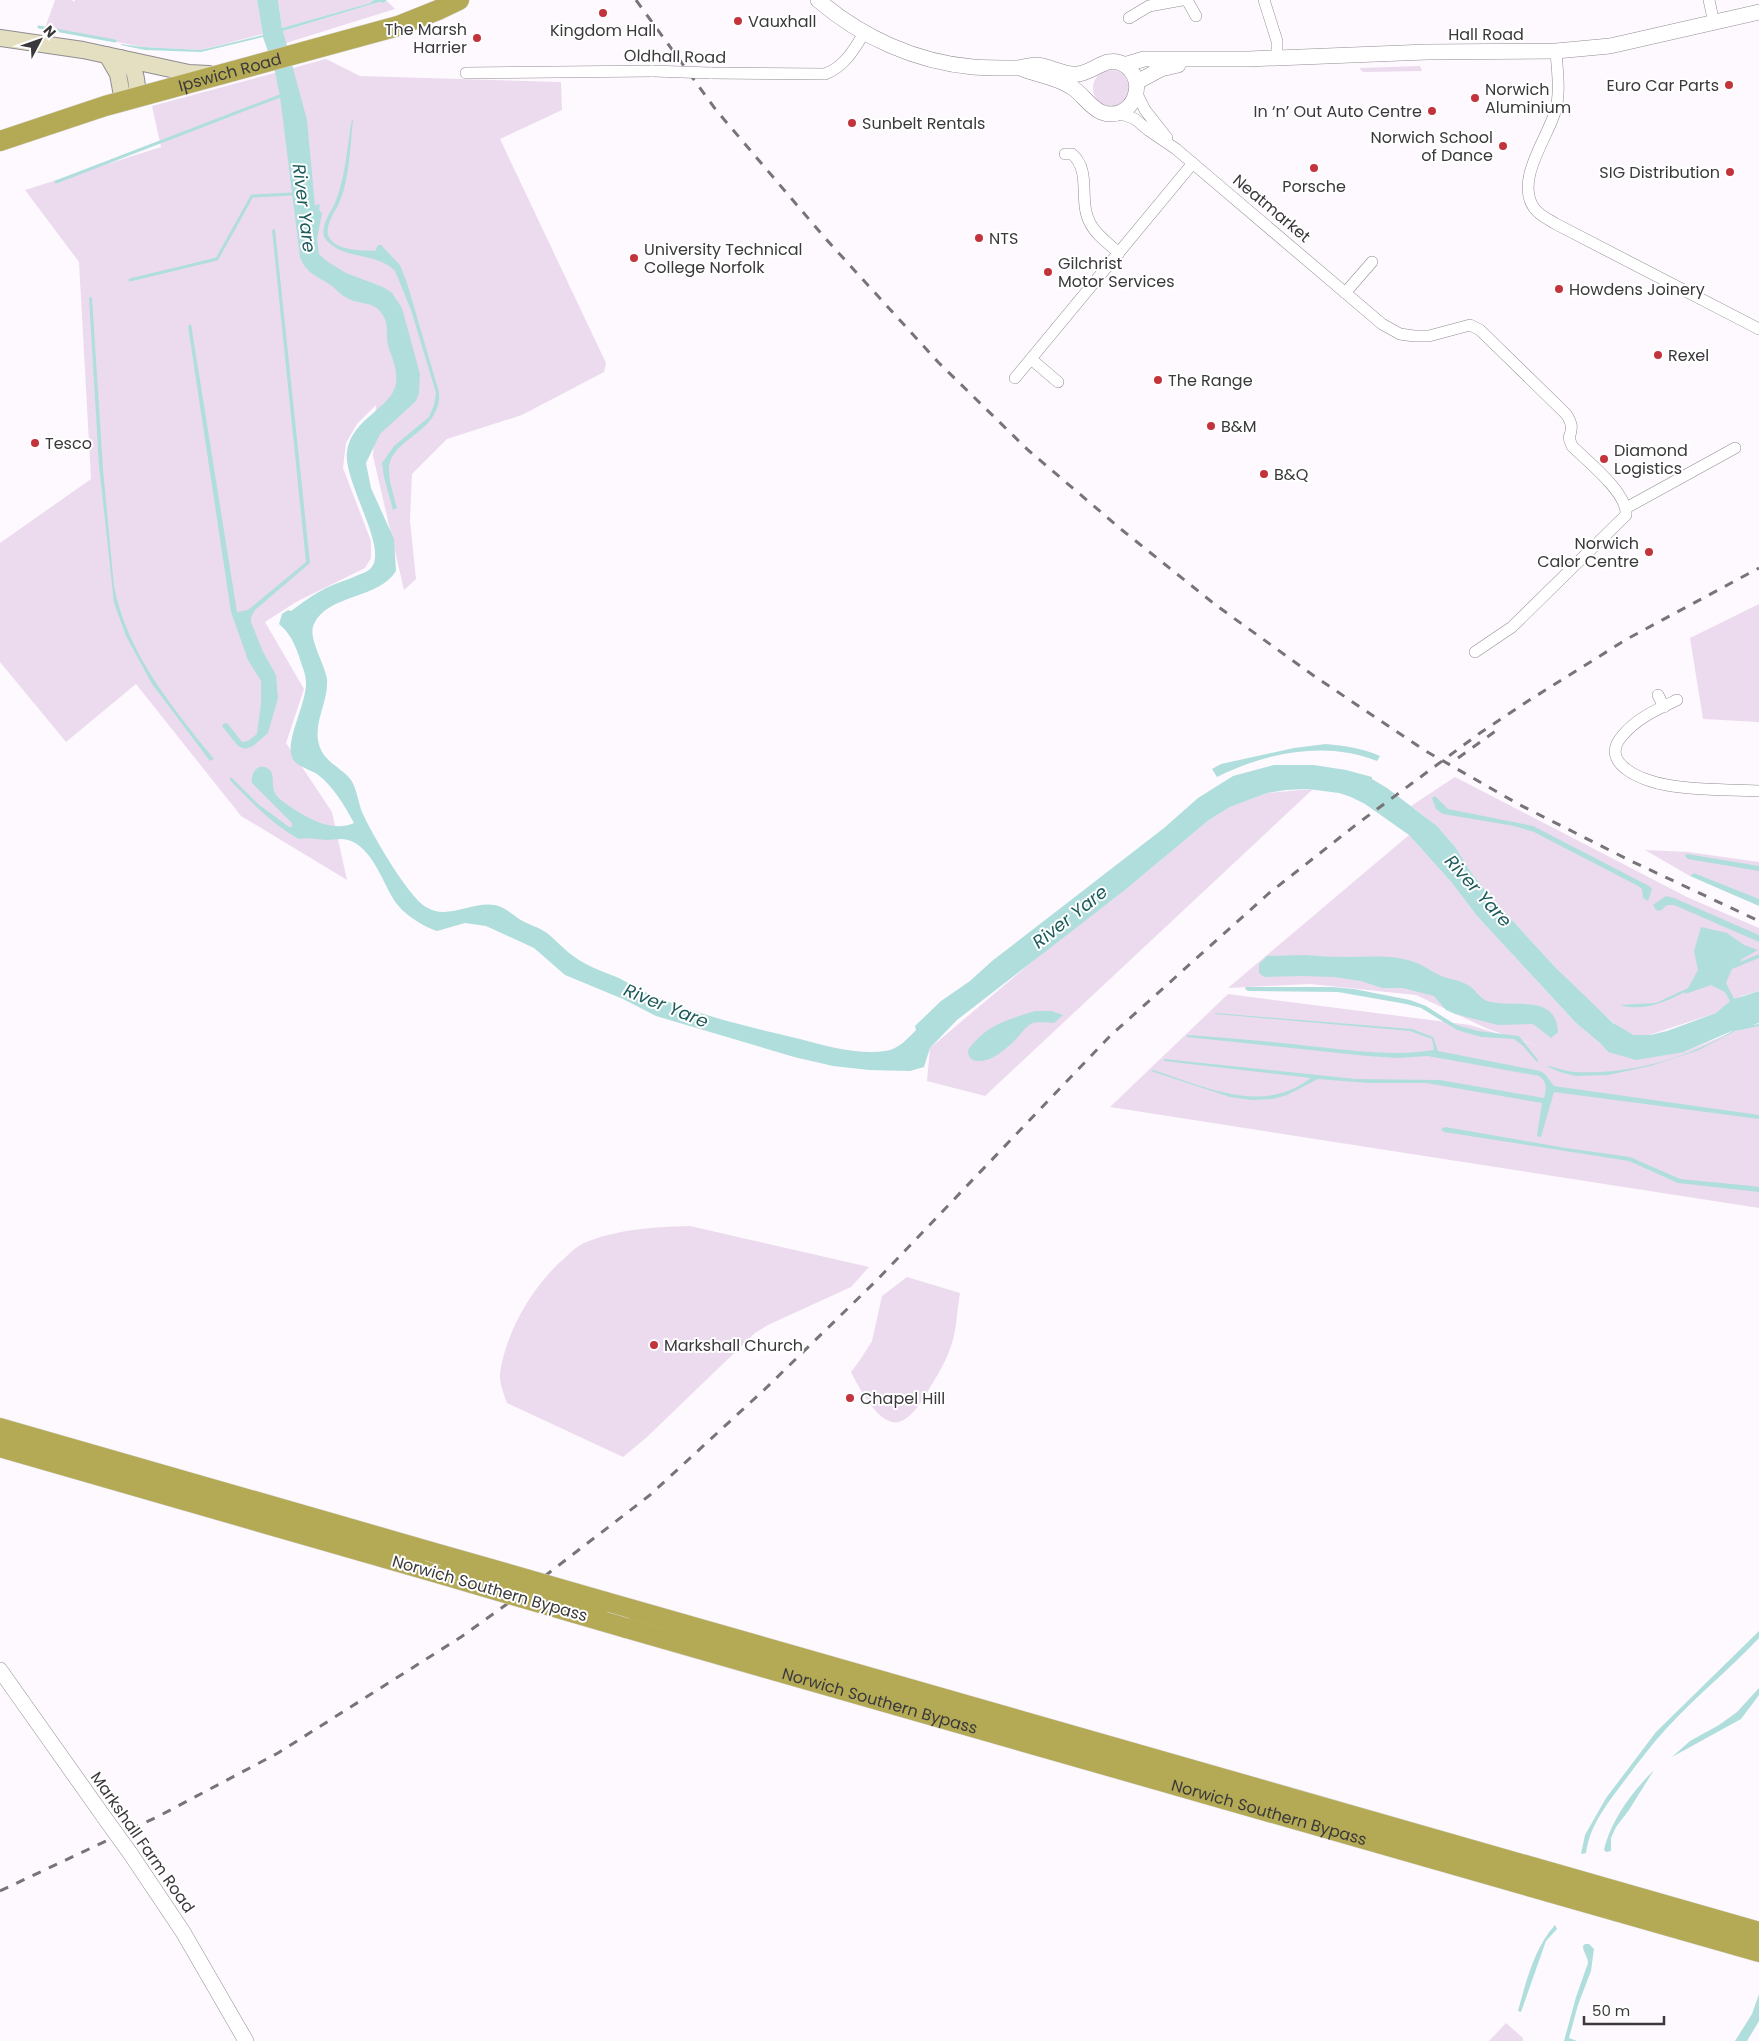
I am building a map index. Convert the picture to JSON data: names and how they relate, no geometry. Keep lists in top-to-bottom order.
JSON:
{
  "streets": {
    "highway": ["Ipswich Road", "Norwich Southern Bypass"],
    "street": [
      "Hall Road",
      "Oldhall Road",
      "Neatmarket",
      "Markshall Farm Road"
    ]
  },
  "crossings": [
    ["Hall Road", "Oldhall Road"],
    ["Hall Road", "Neatmarket"]
  ],
  "water": ["River Yare"],
  "places": [
    "Kingdom Hall",
    "Vauxhall",
    "The Marsh Harrier",
    "Euro Car Parts",
    "Norwich Aluminium",
    "In ‘n’ Out Auto Centre",
    "Sunbelt Rentals",
    "Norwich School of Dance",
    "Porsche",
    "SIG Distribution",
    "NTS",
    "University Technical College Norfolk",
    "Gilchrist Motor Services",
    "Howdens Joinery",
    "Rexel",
    "The Range",
    "B&M",
    "Tesco",
    "Diamond Logistics",
    "B&Q",
    "Norwich Calor Centre",
    "Markshall Church",
    "Chapel Hill"
  ],
  "scale_bar": "50 m",
  "north": "top right"
}
